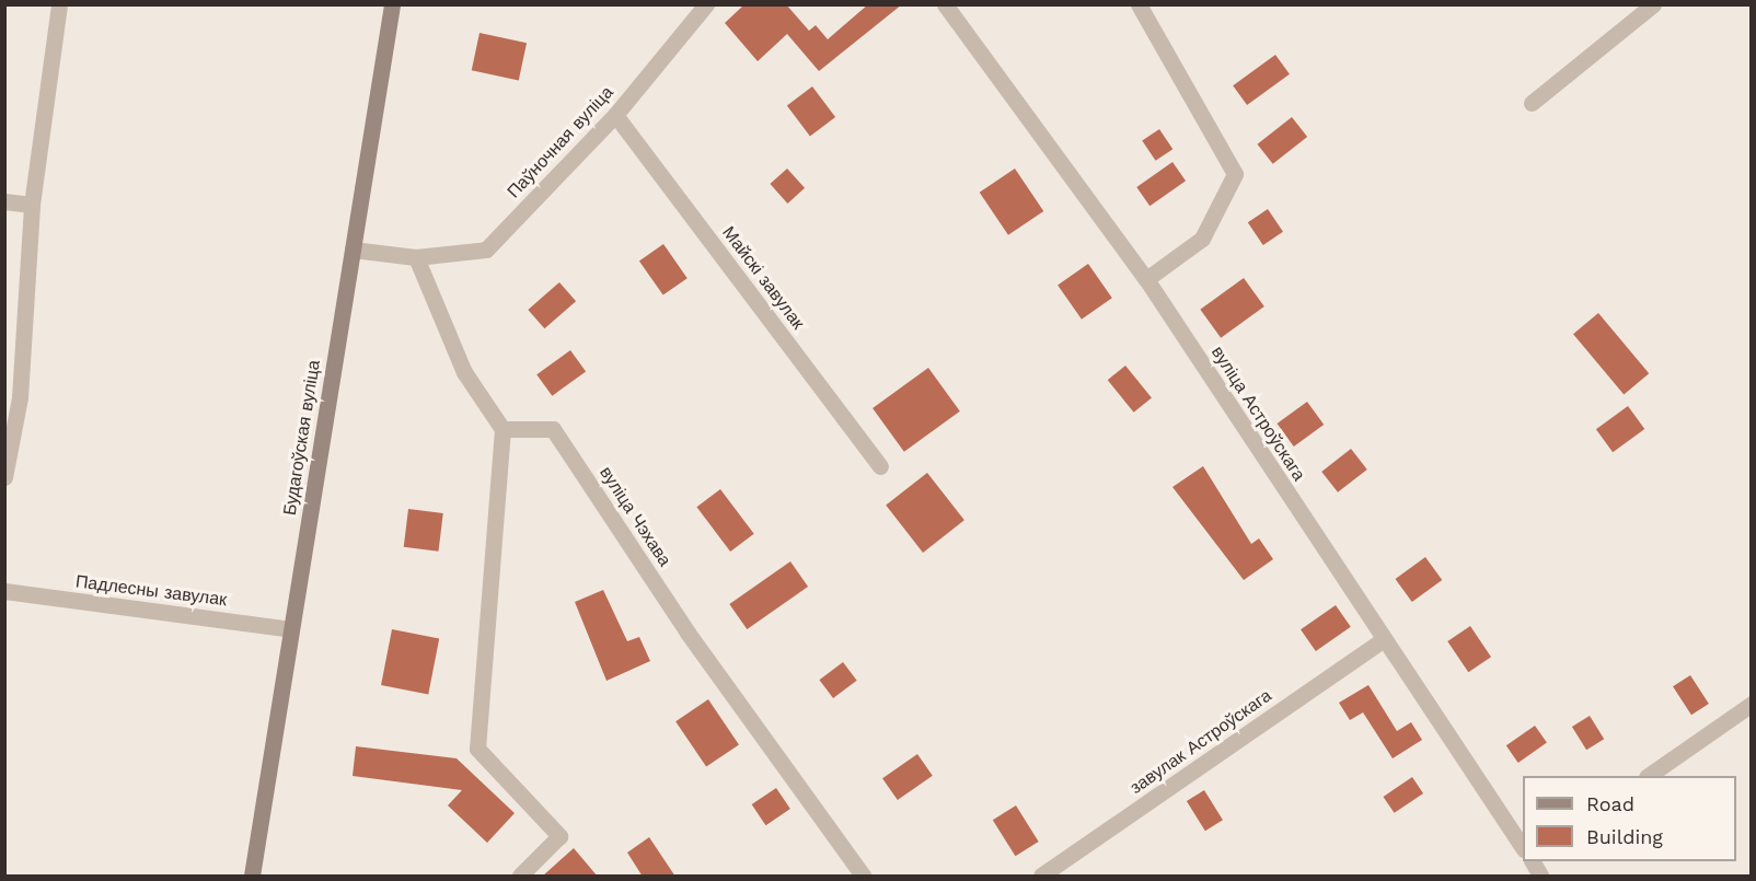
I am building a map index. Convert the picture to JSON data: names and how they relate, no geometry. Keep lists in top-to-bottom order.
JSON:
{
  "streets": {
    "street": [
      "Паўночная вуліца",
      "Майскі завулак",
      "вуліца Астроўскага",
      "Будагоўская вуліца",
      "вуліца Чэхава",
      "Падлесны завулак",
      "завулак Астроўскага"
    ]
  },
  "crossings": [
    ["Паўночная вуліца", "Майскі завулак"],
    ["вуліца Астроўскага", "завулак Астроўскага"],
    ["Будагоўская вуліца", "Падлесны завулак"]
  ],
  "legend": ["Road", "Building"]
}
